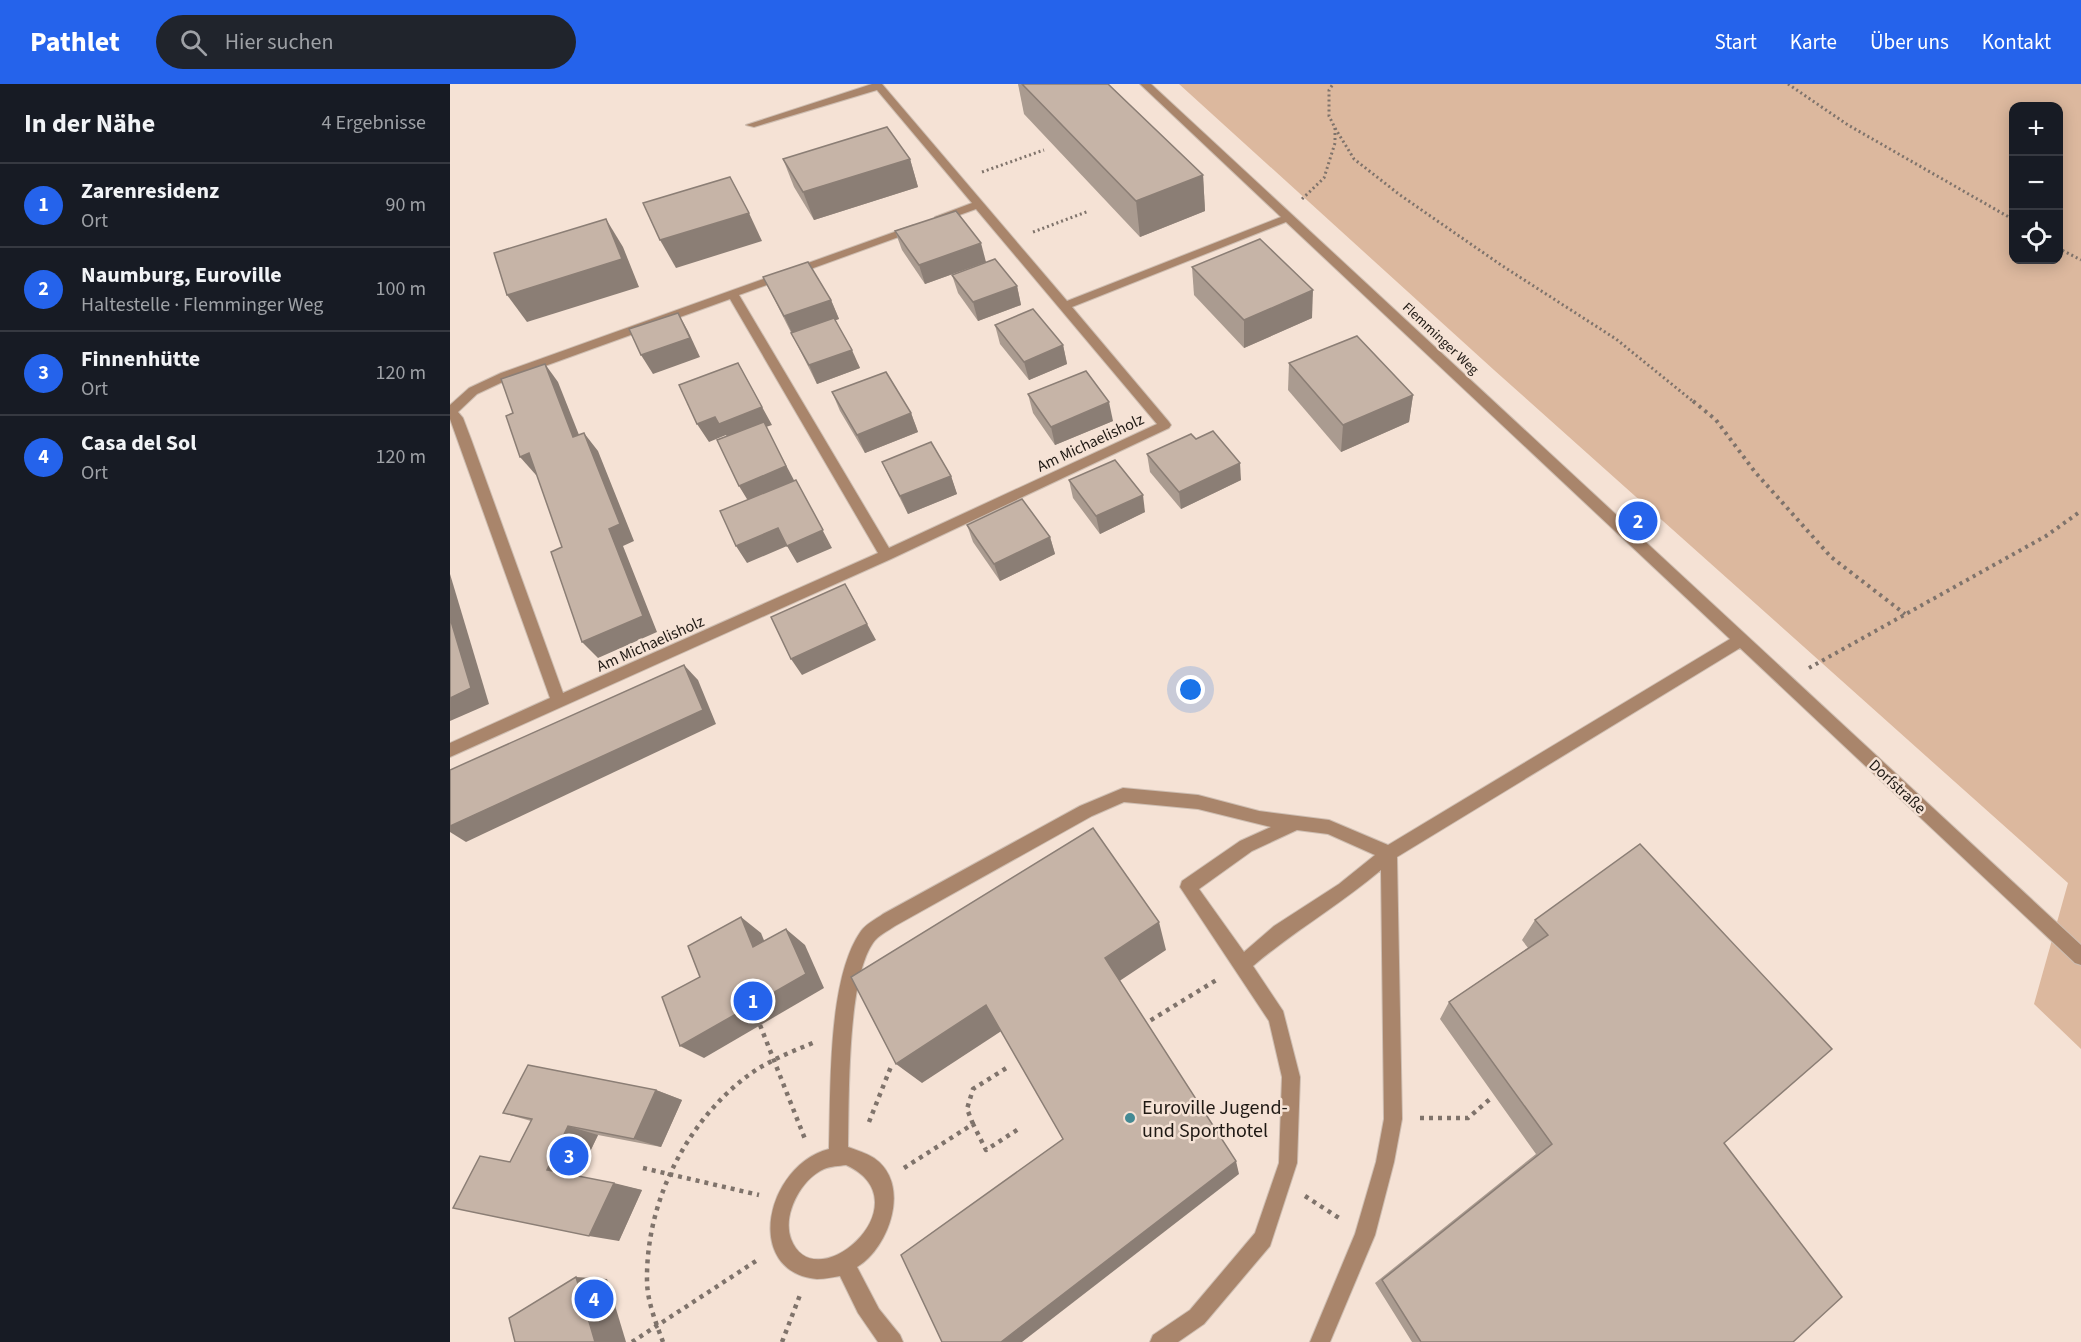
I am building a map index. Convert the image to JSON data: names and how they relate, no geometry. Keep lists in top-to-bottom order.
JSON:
{
  "streets": {
    "street": ["Flemminger Weg", "Am Michaelisholz", "Dorfstraße"]
  },
  "crossings": [
    ["Flemminger Weg", "Dorfstraße"]
  ],
  "places": ["Euroville Jugend- und Sporthotel"],
  "page": {
    "header": "Pathlet",
    "search": "Hier suchen",
    "nav": [
      "Start",
      "Karte",
      "Über uns",
      "Kontakt"
    ],
    "heading": ["In der Nähe", "4 Ergebnisse"],
    "map_buttons": ["+", "−"],
    "list": [
      {
        "mark": "1",
        "name": "Zarenresidenz",
        "note": "Ort",
        "value": "90 m"
      },
      {
        "mark": "2",
        "name": "Naumburg, Euroville",
        "note": "Haltestelle · Flemminger Weg",
        "value": "100 m"
      },
      {
        "mark": "3",
        "name": "Finnenhütte",
        "note": "Ort",
        "value": "120 m"
      },
      {
        "mark": "4",
        "name": "Casa del Sol",
        "note": "Ort",
        "value": "120 m"
      }
    ],
    "pins": [
      "2",
      "1",
      "3",
      "4"
    ]
  }
}
